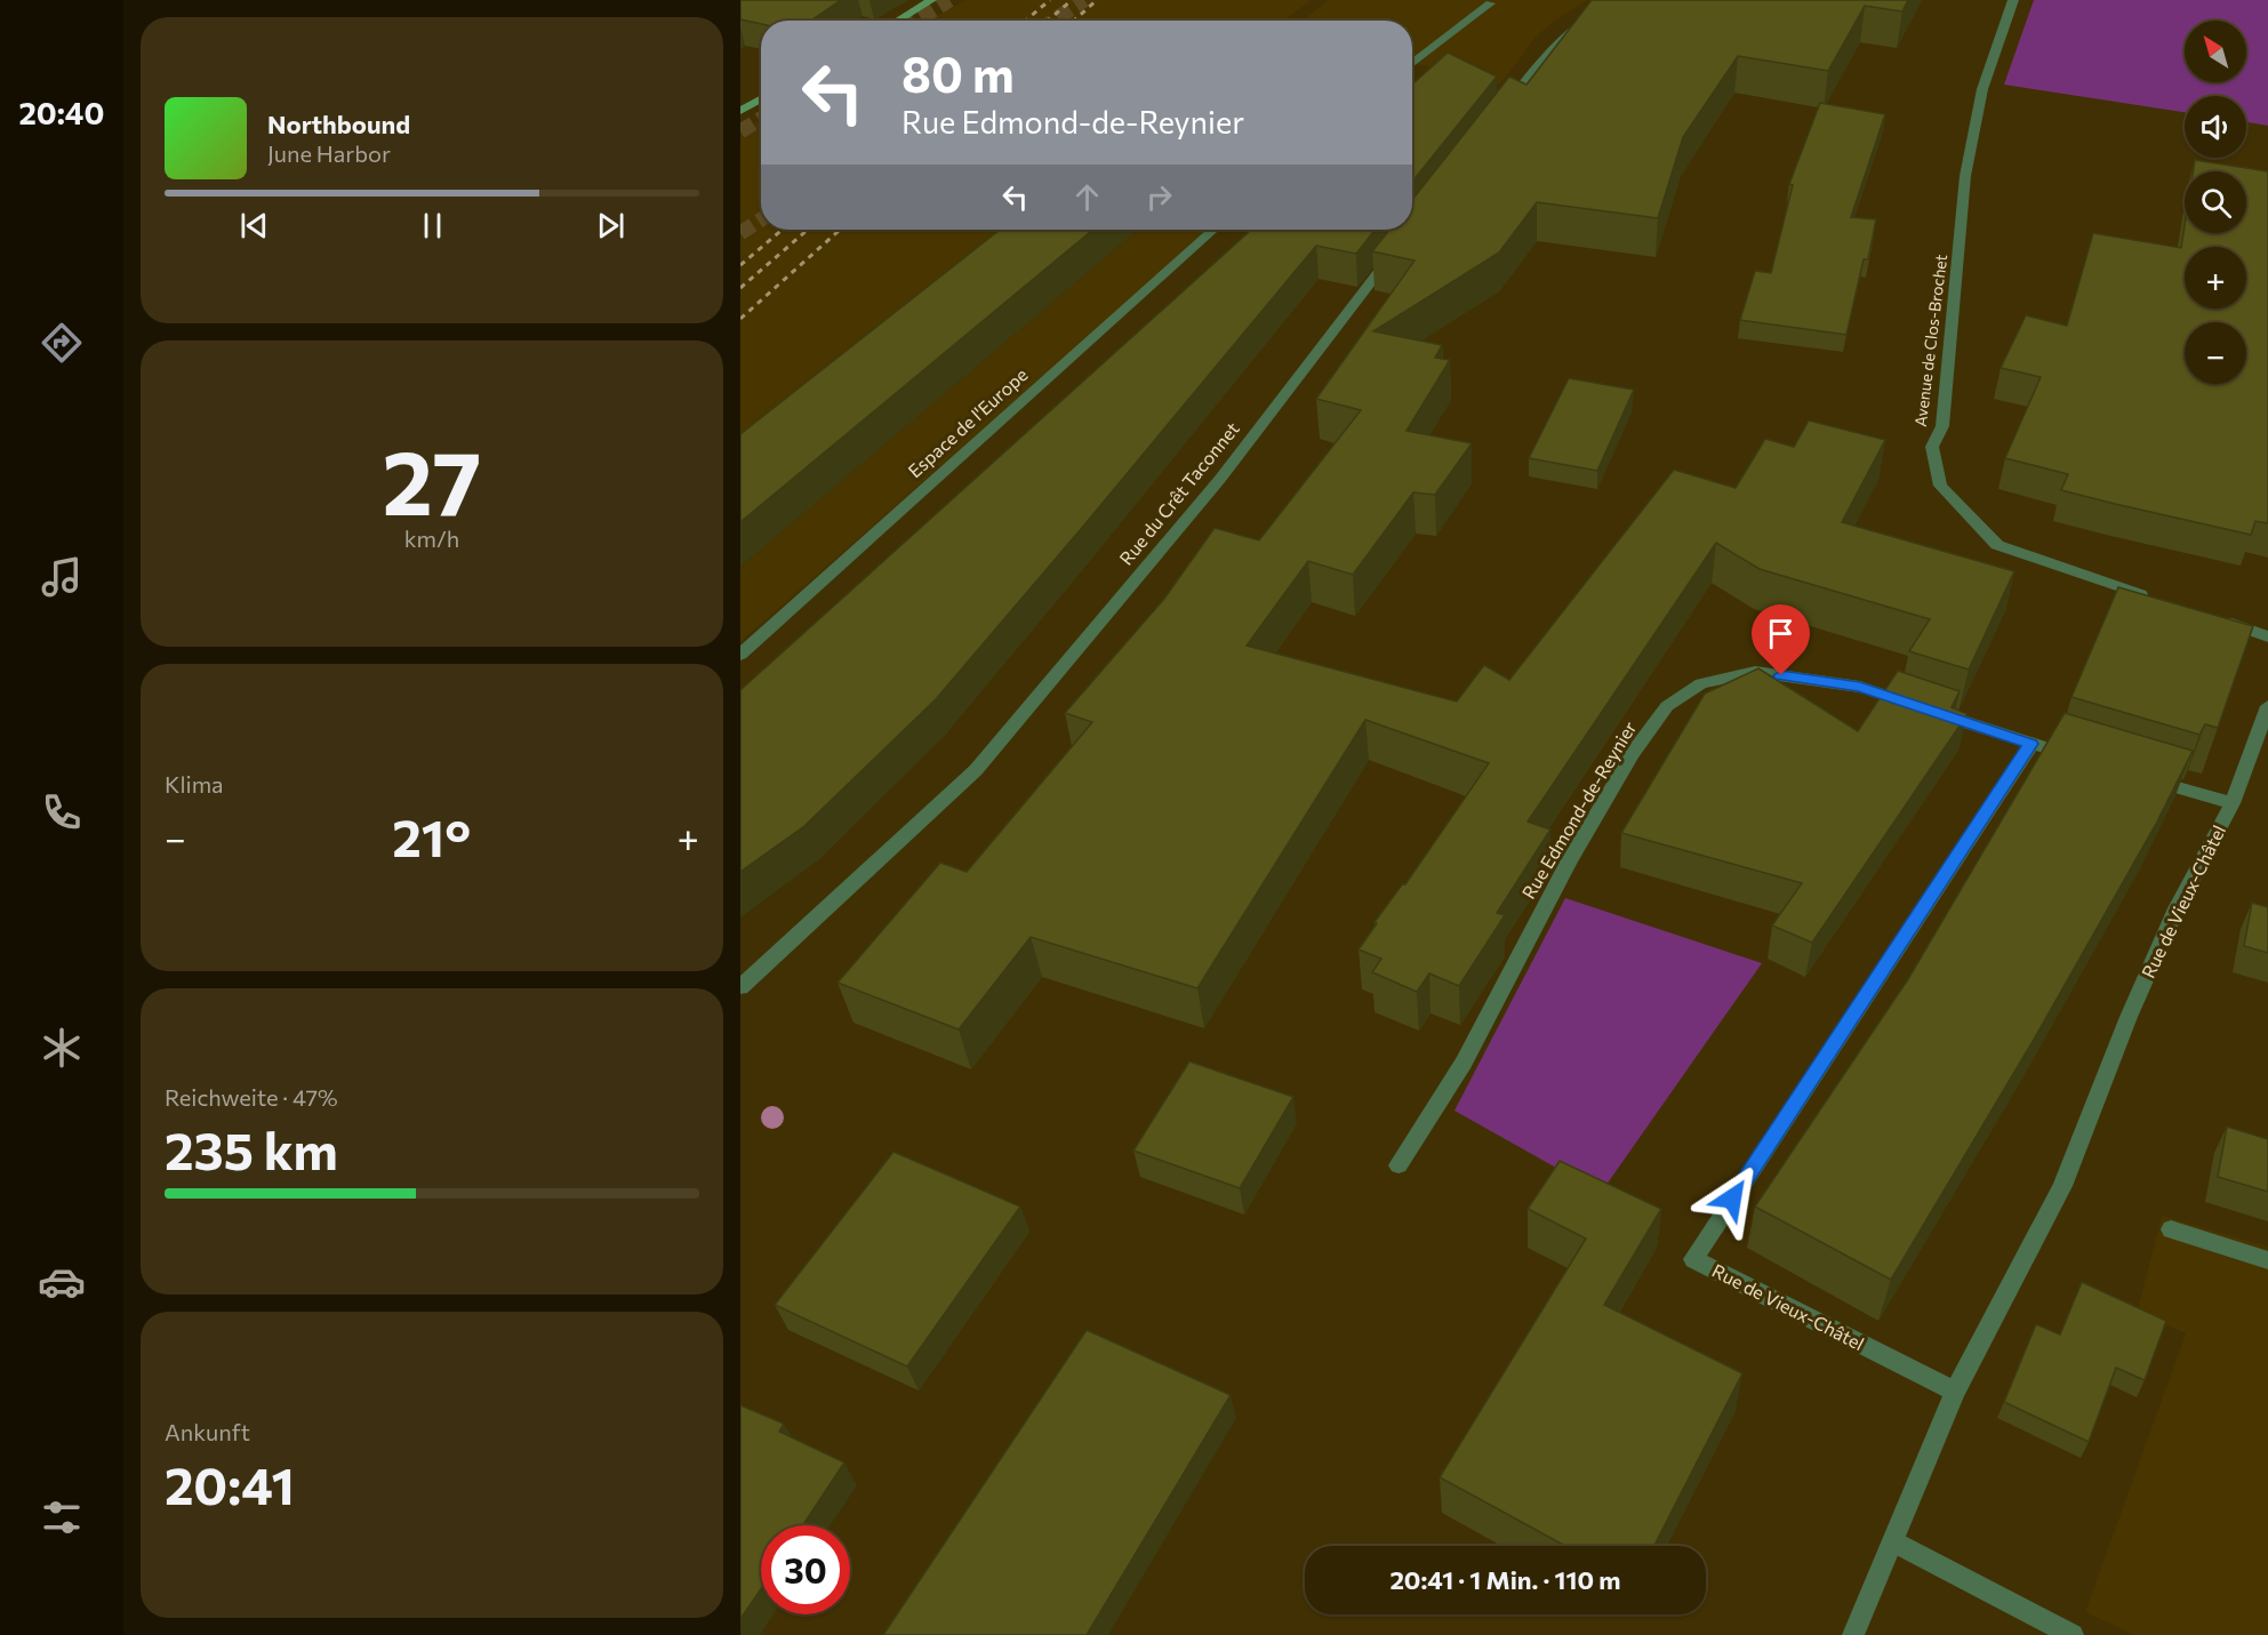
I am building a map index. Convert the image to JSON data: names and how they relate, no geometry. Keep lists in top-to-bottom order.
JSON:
{
  "streets": {
    "street": [
      "Avenue de Clos-Brochet",
      "Espace de l'Europe",
      "Rue du Crêt Taconnet",
      "Rue Edmond-de-Reynier",
      "Rue de Vieux-Châtel"
    ]
  },
  "crossings": [
    ["Rue Edmond-de-Reynier", "Rue de Vieux-Châtel"]
  ],
  "north": "top left",
  "page": {
    "tabs": "20:40",
    "map_buttons": ["+", "−"],
    "turn": ["80 m", "Rue Edmond-de-Reynier"],
    "song": ["Northbound", "June Harbor"],
    "tile": [
      ["27", "km/h"],
      "Klima",
      ["Reichweite · 47%", "235 km"],
      ["Ankunft", "20:41"]
    ],
    "heat": ["−", "21°", "+"],
    "limit": "30",
    "trip": "20:41 · 1 Min. · 110 m"
  }
}
